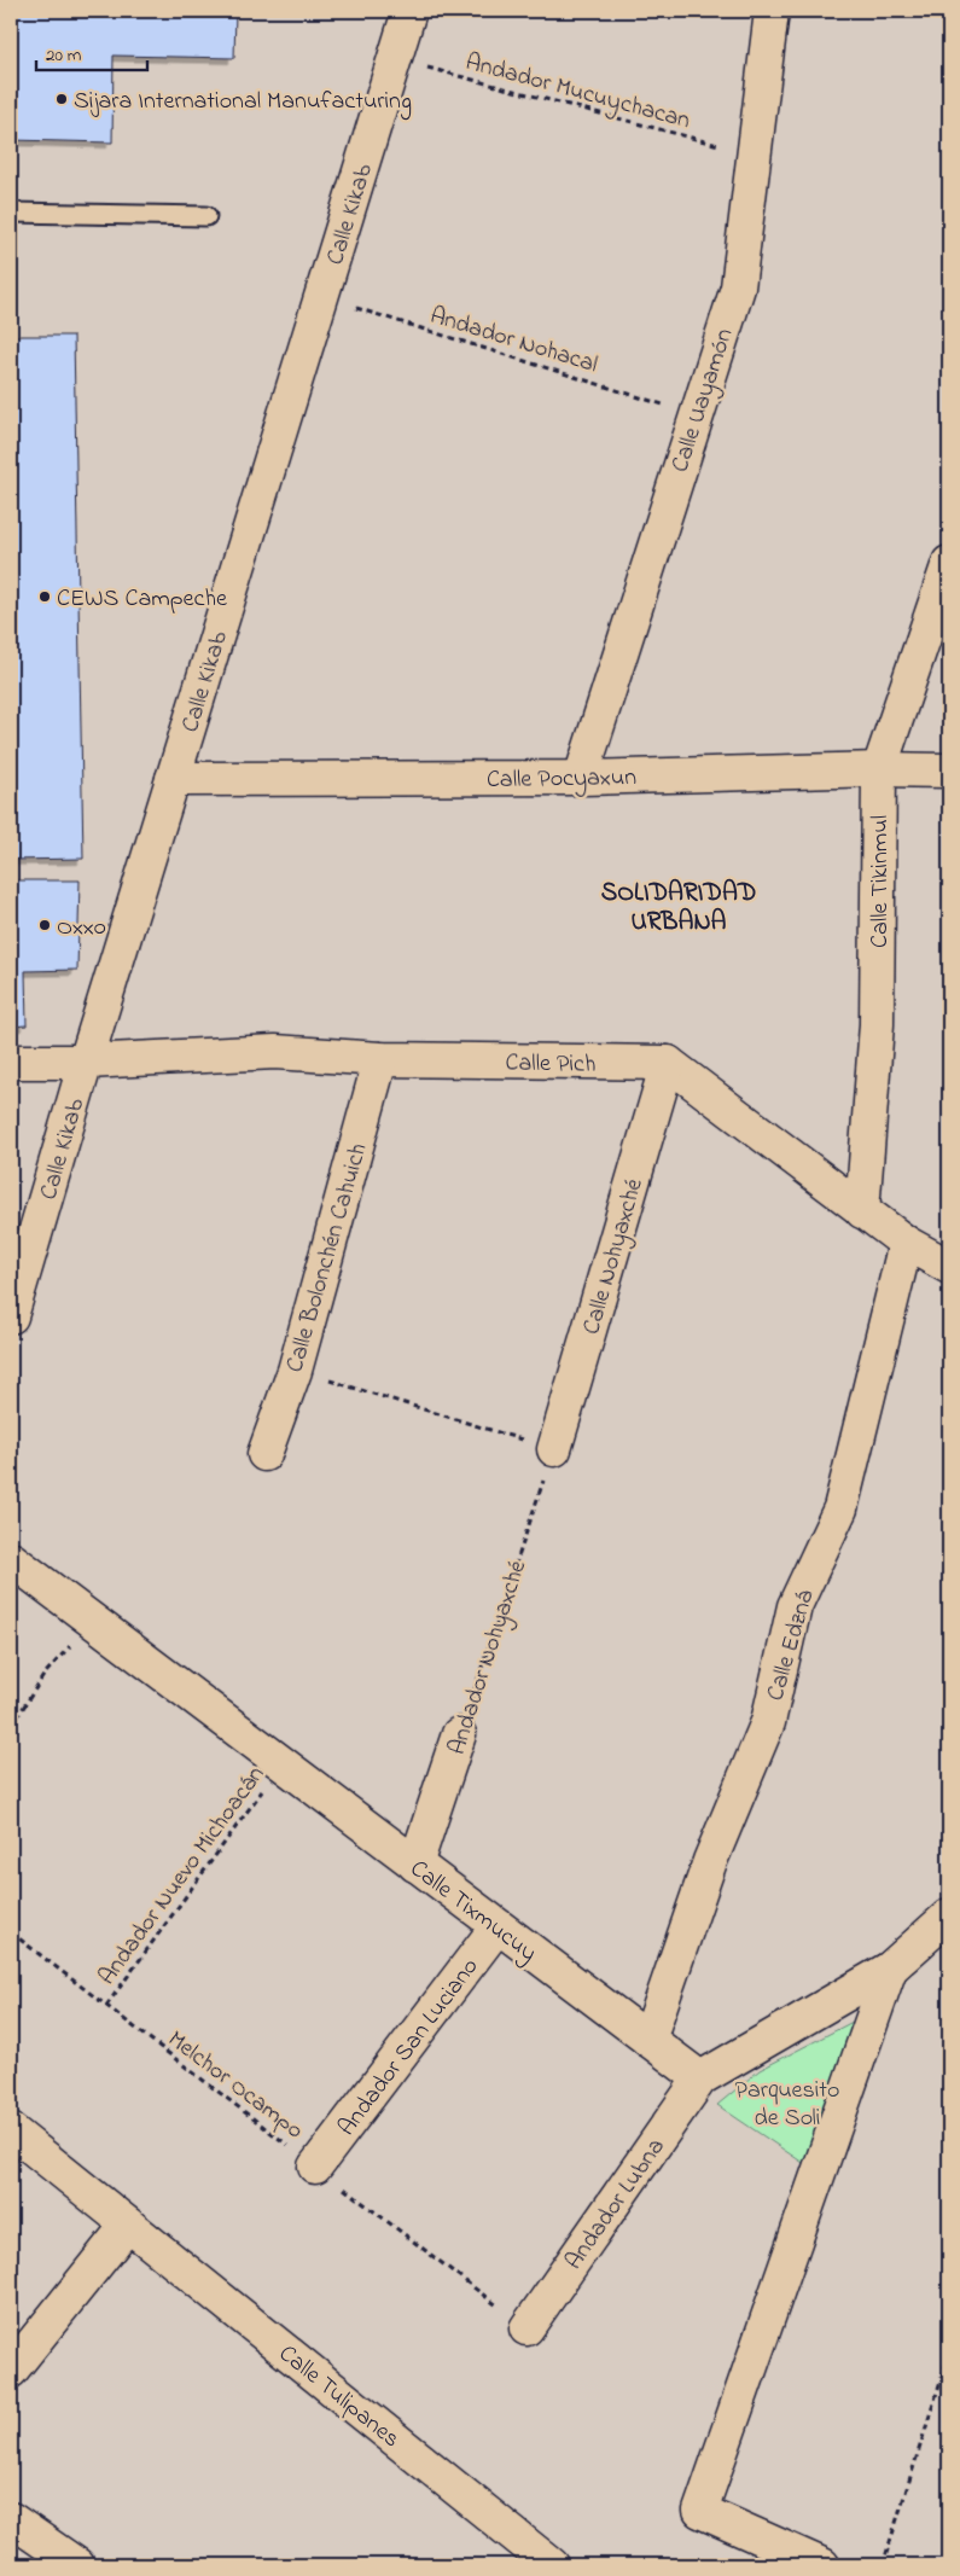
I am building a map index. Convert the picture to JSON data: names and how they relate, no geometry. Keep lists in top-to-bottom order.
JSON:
{
  "streets": {
    "street": [
      "Calle Kikab",
      "Calle Uayamón",
      "Calle Pocyaxun",
      "Calle Tikinmul",
      "Calle Pich",
      "Calle Nohyaxché",
      "Calle Bolonchén Cahuich",
      "Calle Edzná",
      "Andador Nohyaxché",
      "Calle Tixmucuy",
      "Andador San Luciano",
      "Andador Lubna",
      "Calle Tulipanes"
    ],
    "path": [
      "Andador Mucuychacan",
      "Andador Nohacal",
      "Andador Nuevo Michoacán",
      "Melchor Ocampo"
    ]
  },
  "crossings": [
    ["Andador Mucuychacan", "Calle Kikab"],
    ["Andador Mucuychacan", "Calle Uayamón"],
    ["Calle Kikab", "Andador Nohacal"],
    ["Calle Kikab", "Calle Pocyaxun"],
    ["Calle Kikab", "Calle Pich"],
    ["Andador Nohacal", "Calle Uayamón"],
    ["Calle Uayamón", "Calle Pocyaxun"],
    ["Calle Pocyaxun", "Calle Tikinmul"],
    ["Calle Pich", "Calle Nohyaxché"],
    ["Calle Pich", "Calle Bolonchén Cahuich"],
    ["Calle Nohyaxché", "Andador Nohyaxché"],
    ["Calle Edzná", "Calle Tixmucuy"],
    ["Andador Nohyaxché", "Calle Tixmucuy"],
    ["Andador Nuevo Michoacán", "Calle Tixmucuy"],
    ["Andador Nuevo Michoacán", "Melchor Ocampo"],
    ["Calle Tixmucuy", "Andador San Luciano"],
    ["Calle Tixmucuy", "Andador Lubna"],
    ["Andador San Luciano", "Melchor Ocampo"],
    ["Melchor Ocampo", "Andador Lubna"]
  ],
  "districts": ["SOLIDARIDAD URBANA"],
  "parks": ["Parquesito de Soli"],
  "places": ["Sijara International Manufacturing", "CEWS Campeche", "Oxxo"],
  "scale_bar": "20 m"
}
